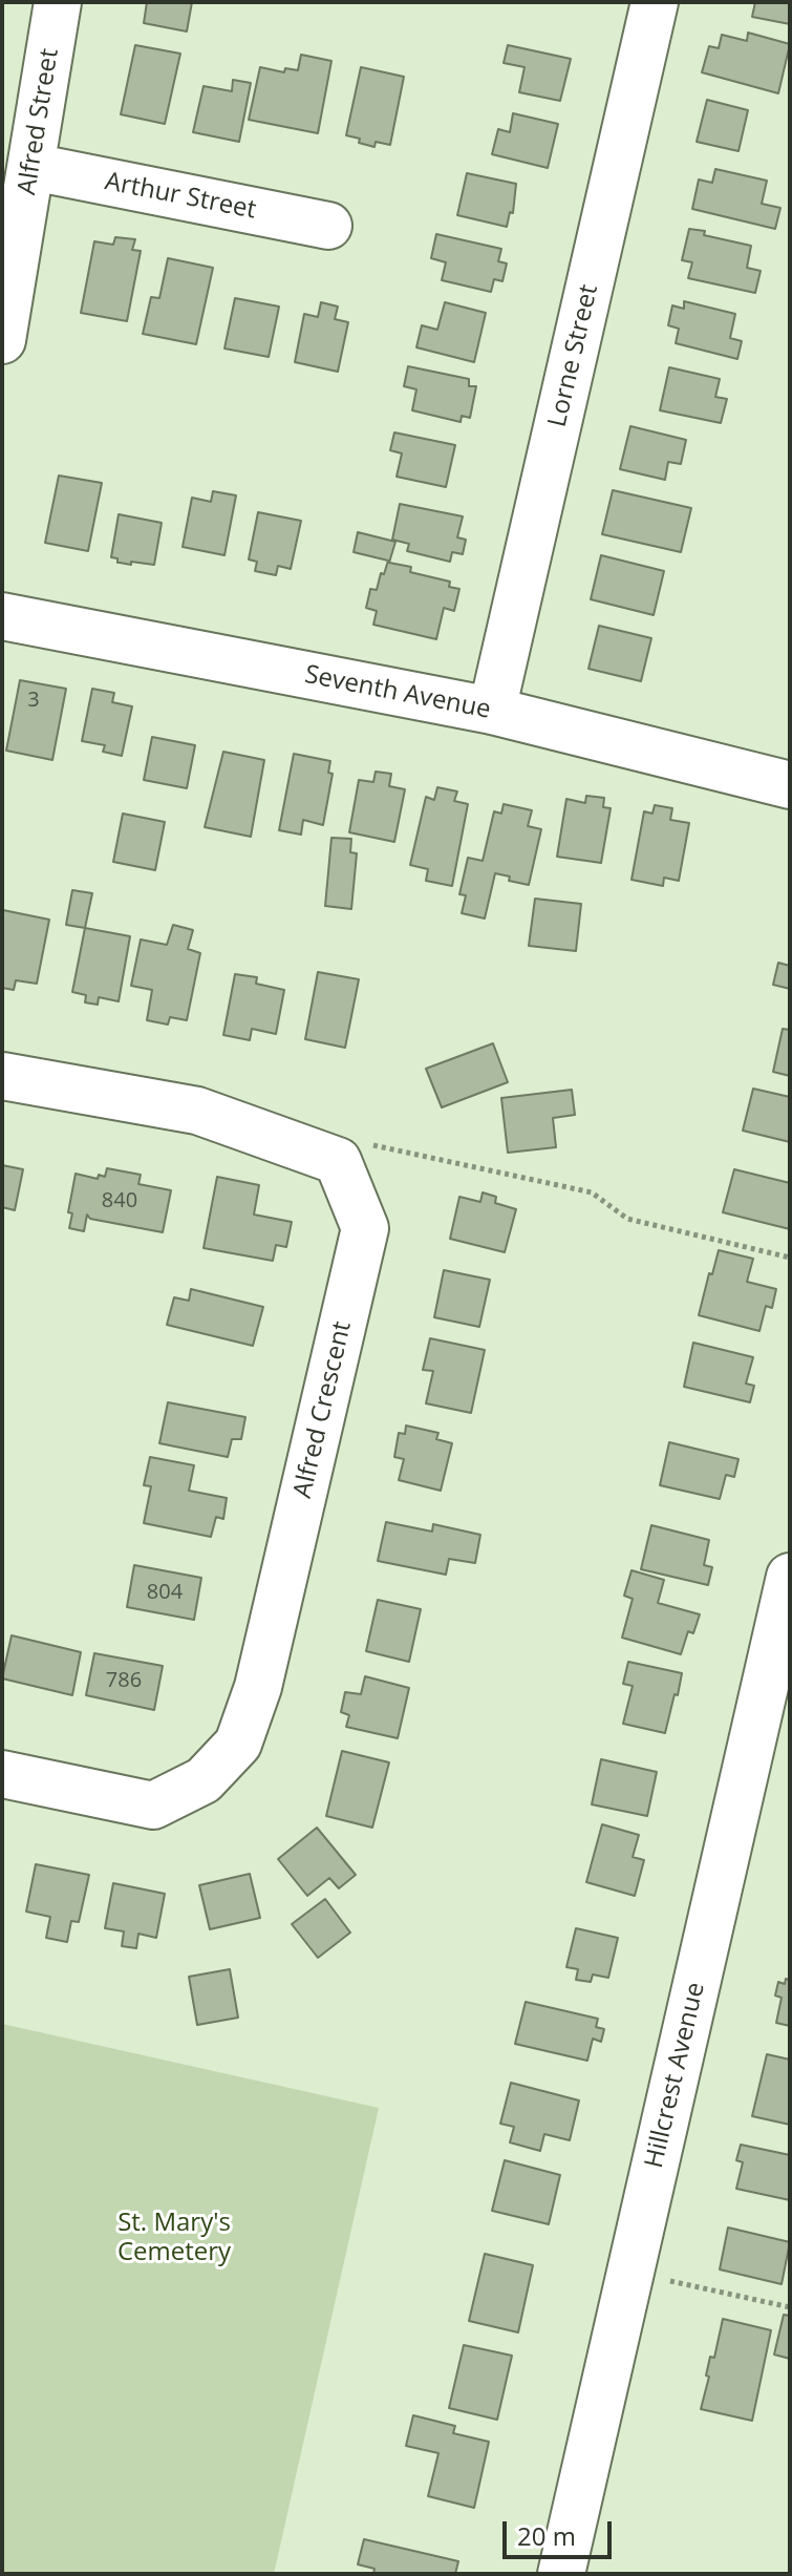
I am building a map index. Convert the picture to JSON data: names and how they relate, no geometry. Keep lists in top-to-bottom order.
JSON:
{
  "streets": {
    "street": [
      "Alfred Street",
      "Arthur Street",
      "Lorne Street",
      "Seventh Avenue",
      "Alfred Crescent",
      "Hillcrest Avenue"
    ]
  },
  "crossings": [
    ["Alfred Street", "Arthur Street"],
    ["Lorne Street", "Seventh Avenue"]
  ],
  "parks": ["St. Mary's Cemetery"],
  "house_numbers": [
    "3",
    "840",
    "804",
    "786"
  ],
  "scale_bar": "20 m"
}
